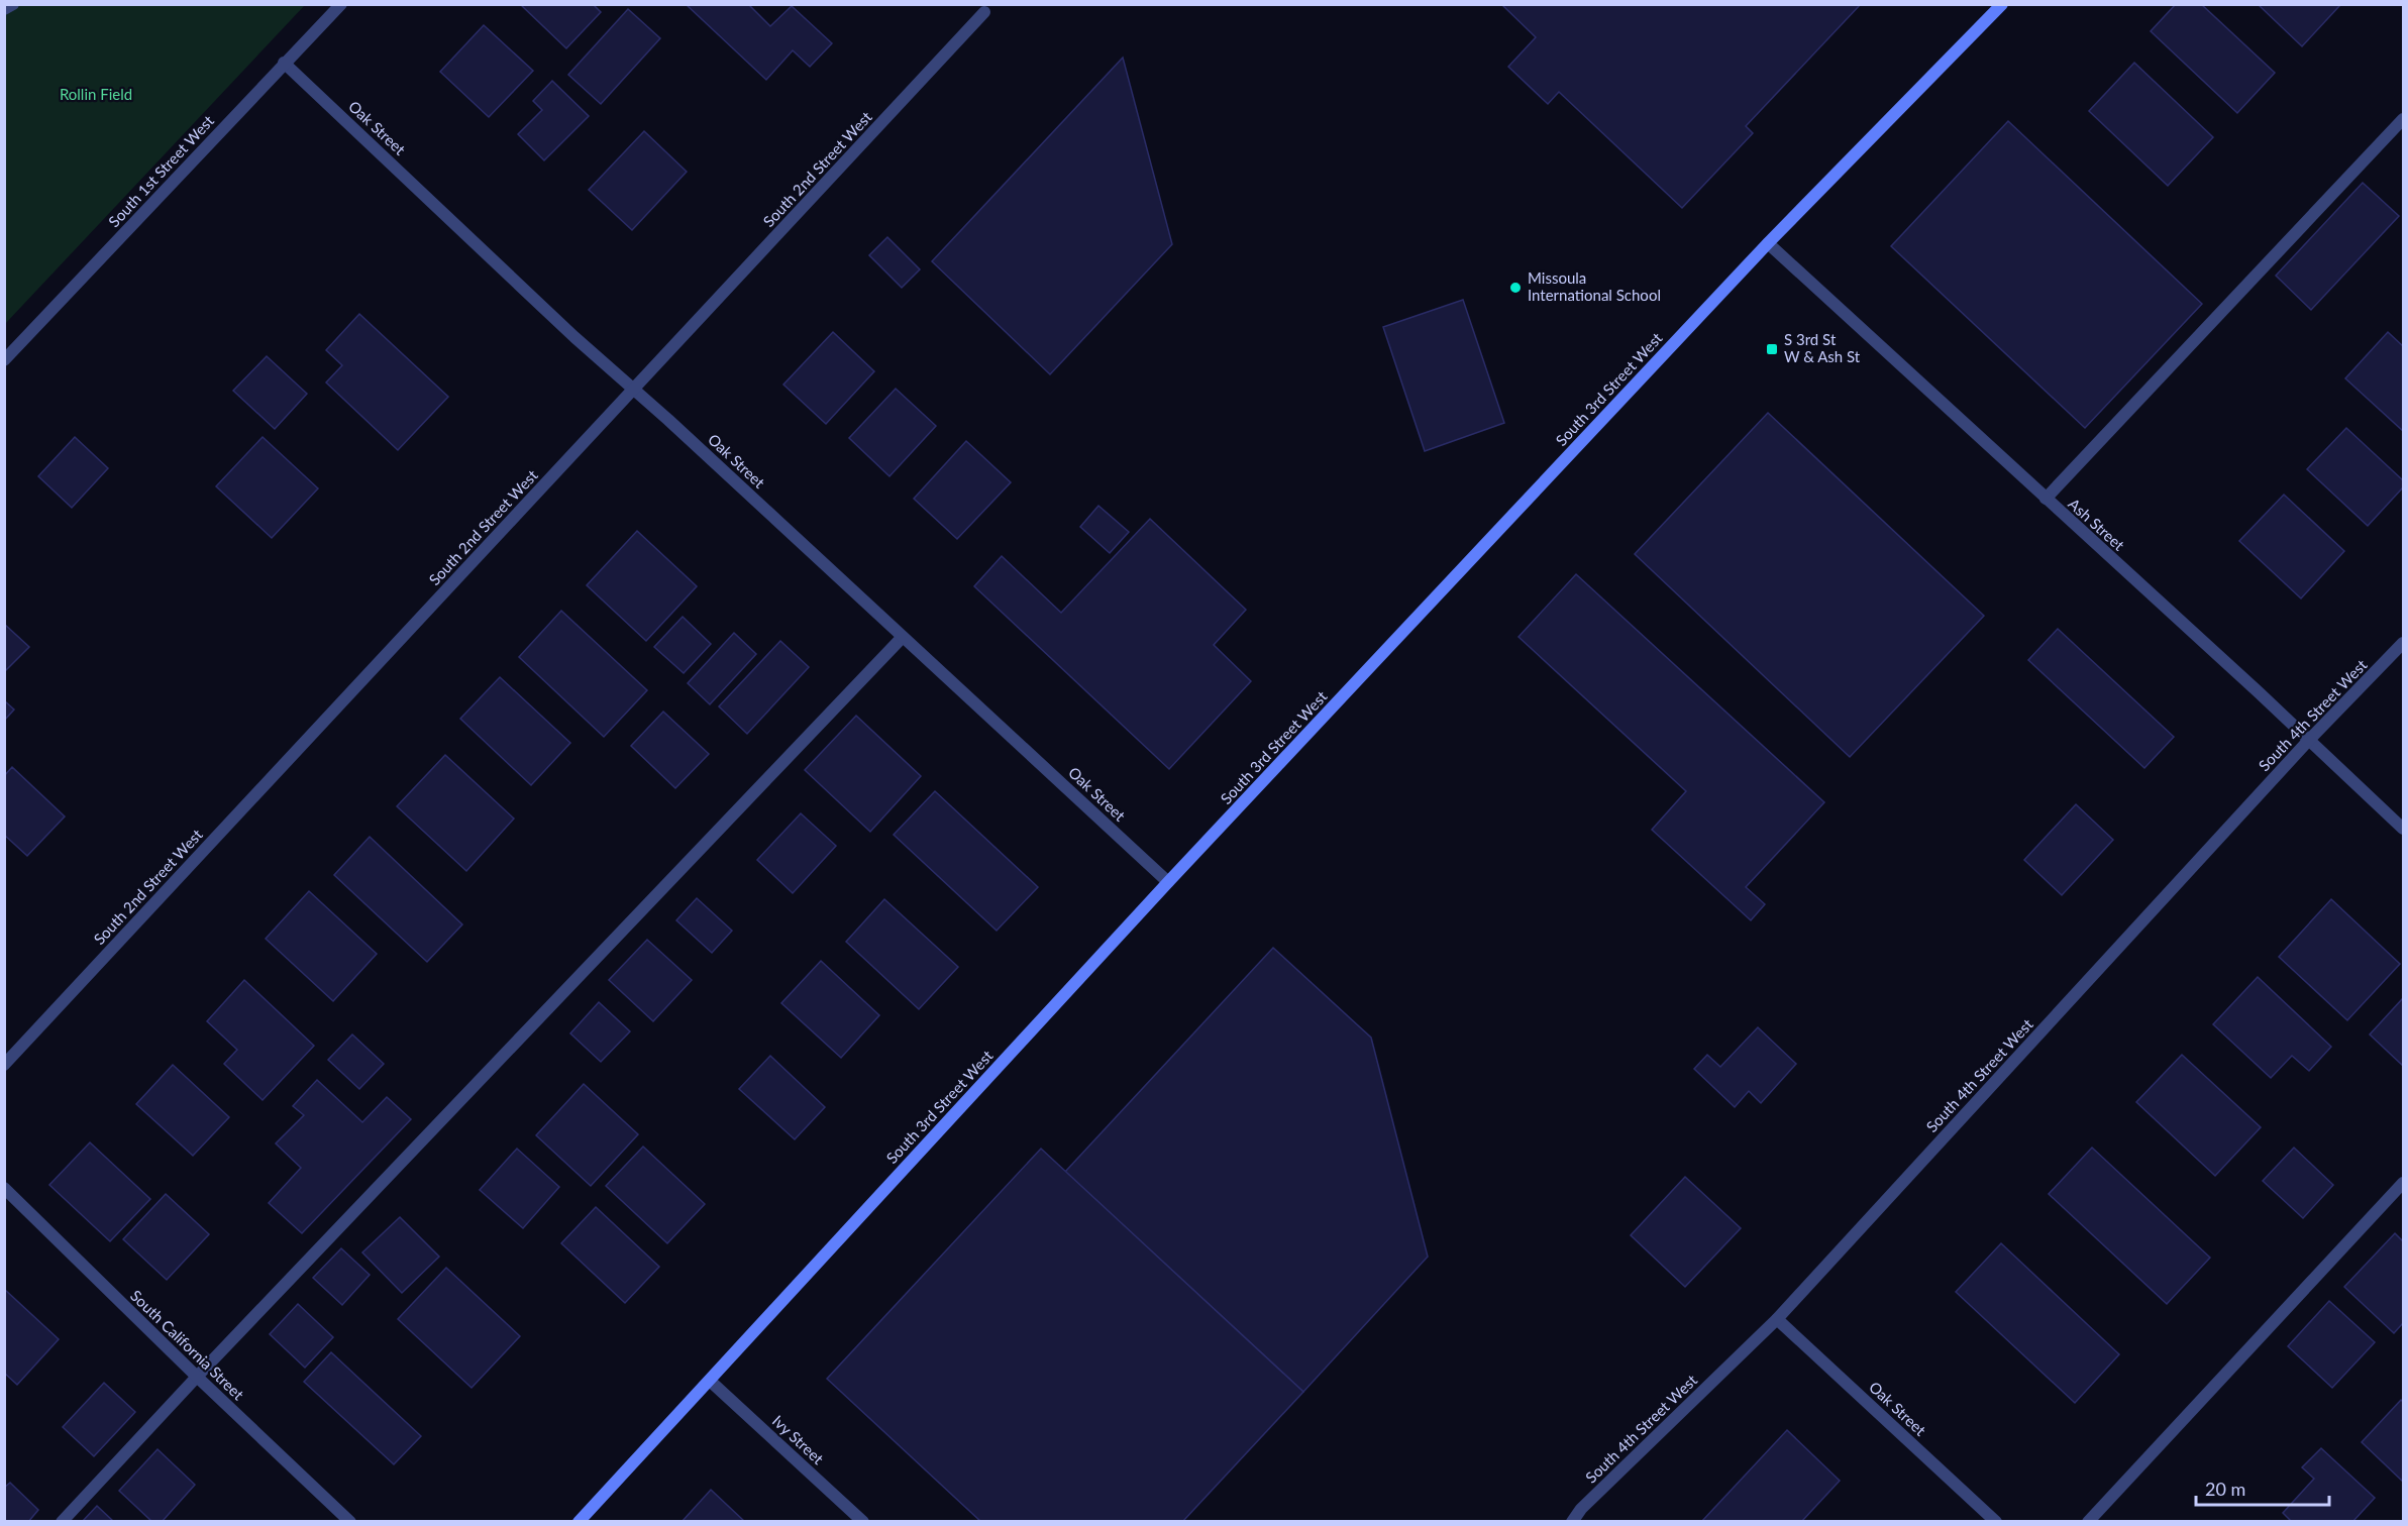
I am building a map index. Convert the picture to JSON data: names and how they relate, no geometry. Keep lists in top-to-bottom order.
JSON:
{
  "streets": {
    "main road": ["South 3rd Street West"],
    "street": [
      "Oak Street",
      "South 2nd Street West",
      "South 1st Street West",
      "Ash Street",
      "South 4th Street West",
      "South California Street",
      "Ivy Street"
    ]
  },
  "crossings": [
    ["Oak Street", "South 2nd Street West"],
    ["Oak Street", "South 1st Street West"],
    ["Oak Street", "South 3rd Street West"],
    ["Oak Street", "South 4th Street West"],
    ["South 3rd Street West", "Ash Street"],
    ["South 3rd Street West", "Ivy Street"],
    ["Ash Street", "South 4th Street West"]
  ],
  "parks": ["Rollin Field"],
  "places": {
    "other": ["Missoula International School"],
    "transit": ["S 3rd St W & Ash St"]
  },
  "scale_bar": "20 m"
}
